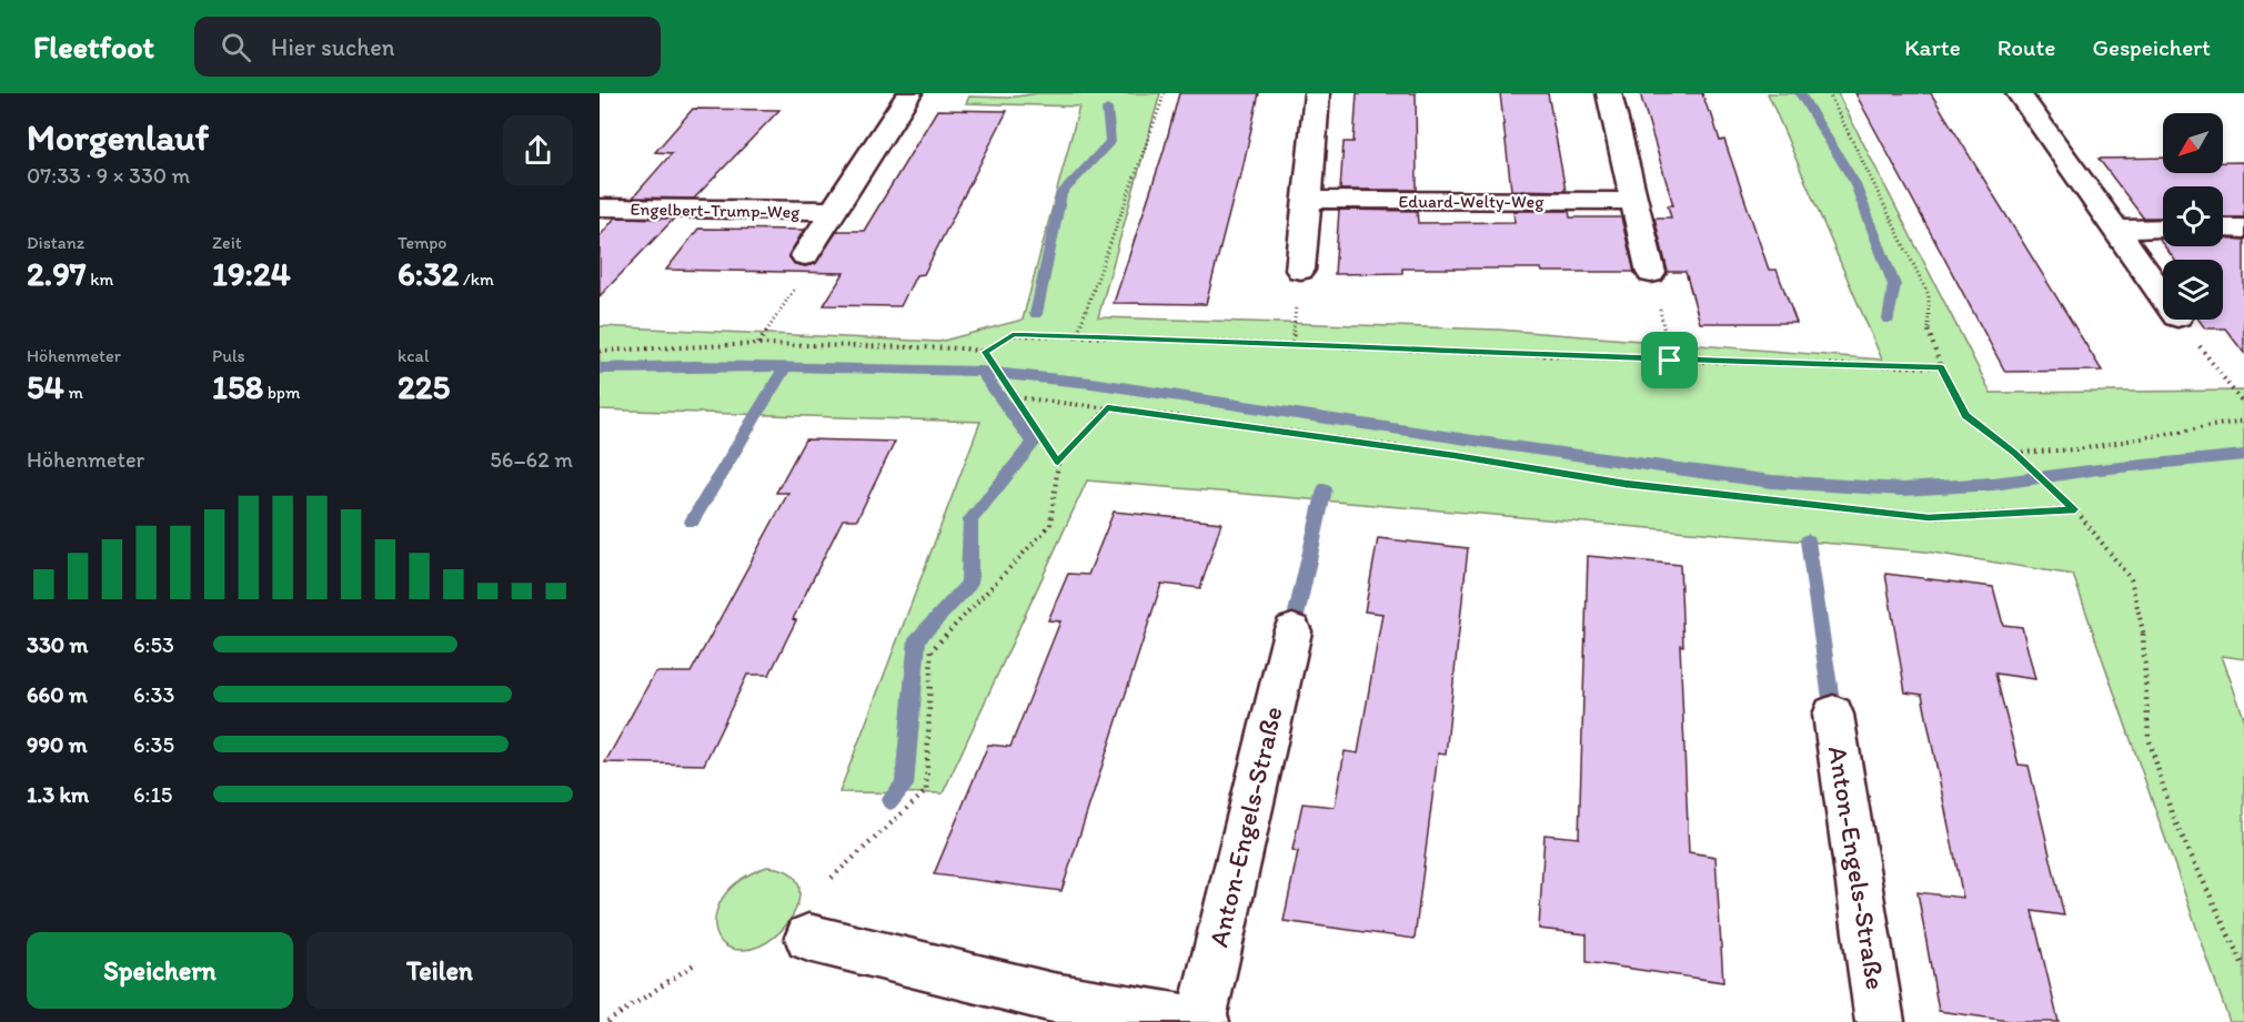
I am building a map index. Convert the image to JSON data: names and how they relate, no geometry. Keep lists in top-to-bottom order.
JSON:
{
  "streets": {
    "street": ["Eduard-Welty-Weg", "Engelbert-Trump-Weg", "Anton-Engels-Straße"]
  },
  "north": "bottom left",
  "page": {
    "header": "Fleetfoot",
    "search": "Hier suchen",
    "nav": ["Karte", "Route", "Gespeichert"],
    "heading": ["Morgenlauf", "07:33 · 9 × 330 m"],
    "stats": [
      ["Distanz", "2.97 km"],
      ["Zeit", "19:24"],
      ["Tempo", "6:32 /km"],
      ["Höhenmeter", "54 m"],
      ["Puls", "158 bpm"],
      ["kcal", "225"]
    ],
    "chart": ["Höhenmeter", "56–62 m"],
    "list": [
      {
        "name": "330 m",
        "note": "6:53"
      },
      {
        "name": "660 m",
        "note": "6:33"
      },
      {
        "name": "990 m",
        "note": "6:35"
      },
      {
        "name": "1.3 km",
        "note": "6:15"
      }
    ],
    "buttons": ["Speichern", "Teilen"]
  }
}
